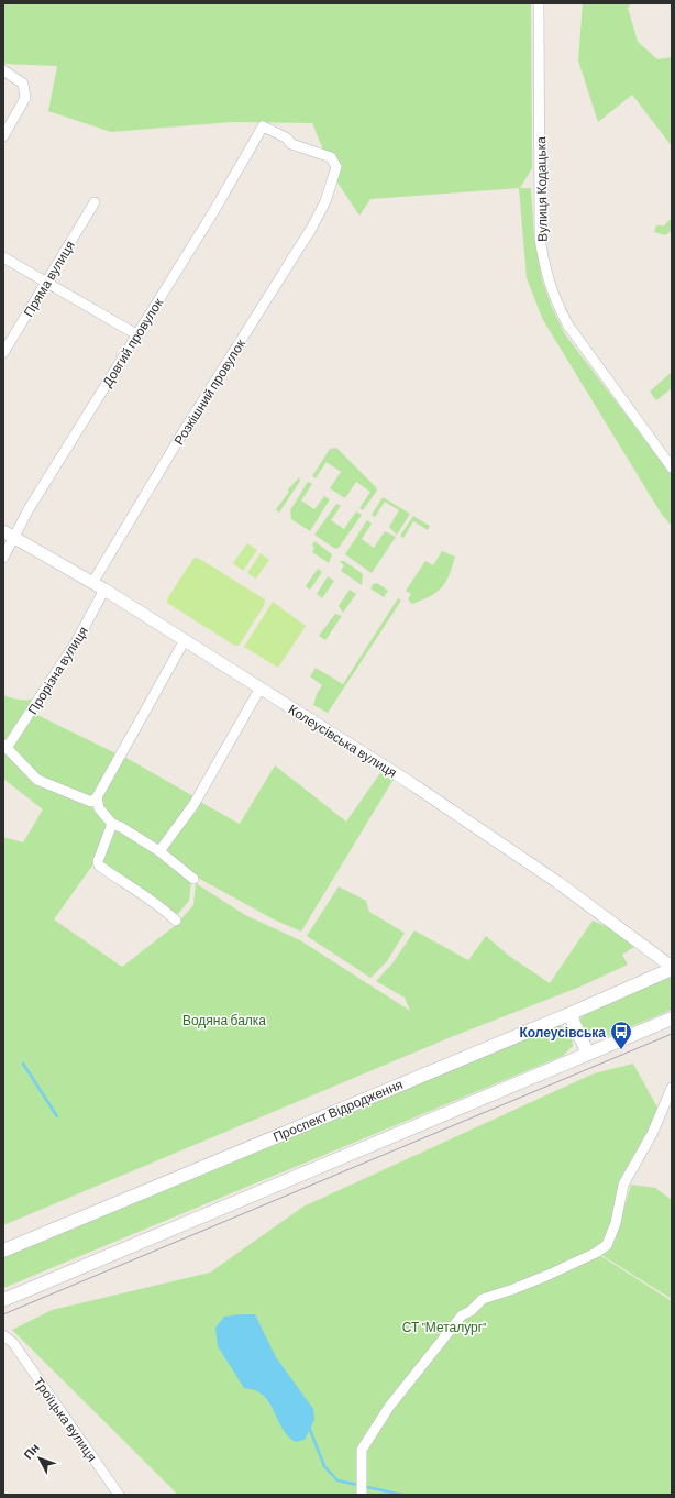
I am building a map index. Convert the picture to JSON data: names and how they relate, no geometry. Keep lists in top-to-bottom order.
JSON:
{
  "streets": {
    "main road": ["Проспект Відродження"],
    "street": [
      "Вулиця Кодацька",
      "Пряма вулиця",
      "Довгий провулок",
      "Розкішний провулок",
      "Прорізна вулиця",
      "Колеусівська вулиця",
      "Троїцька вулиця"
    ]
  },
  "crossings": [
    ["Довгий провулок", "Розкішний провулок"],
    ["Довгий провулок", "Колеусівська вулиця"],
    ["Розкішний провулок", "Колеусівська вулиця"],
    ["Прорізна вулиця", "Колеусівська вулиця"],
    ["Колеусівська вулиця", "Проспект Відродження"]
  ],
  "parks": ["Водяна балка", "СТ \"Металург\""],
  "places": {
    "bus stop": ["Колеусівська"]
  },
  "north": "top left"
}
